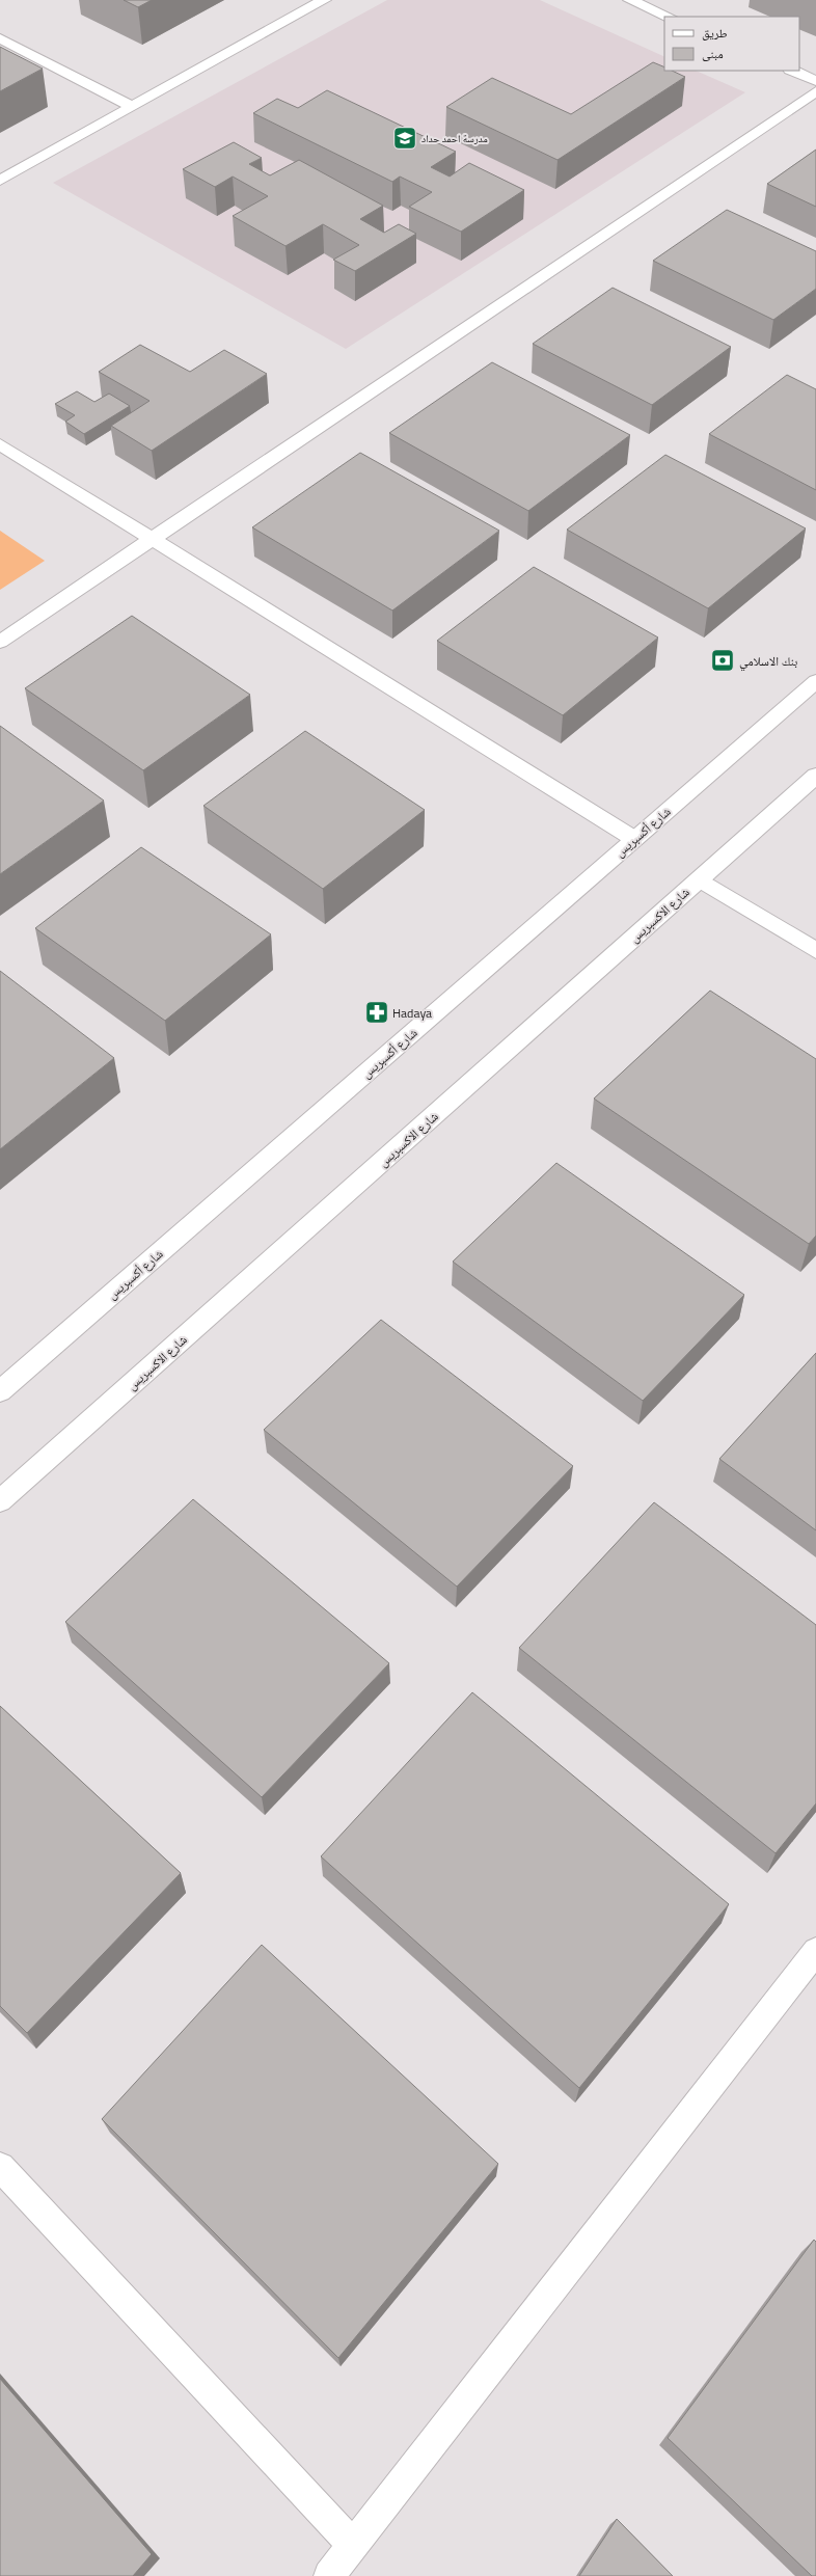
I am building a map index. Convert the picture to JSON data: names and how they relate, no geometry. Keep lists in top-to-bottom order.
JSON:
{
  "streets": {
    "street": ["شارع أكسبريس", "شارع الاكسبريس"]
  },
  "places": {
    "school or university": ["مدرسة احمد حداد"],
    "bank": ["بنك الاسلامي"],
    "pharmacy": ["Hadaya"]
  },
  "legend": ["طريق", "مبنى"]
}
